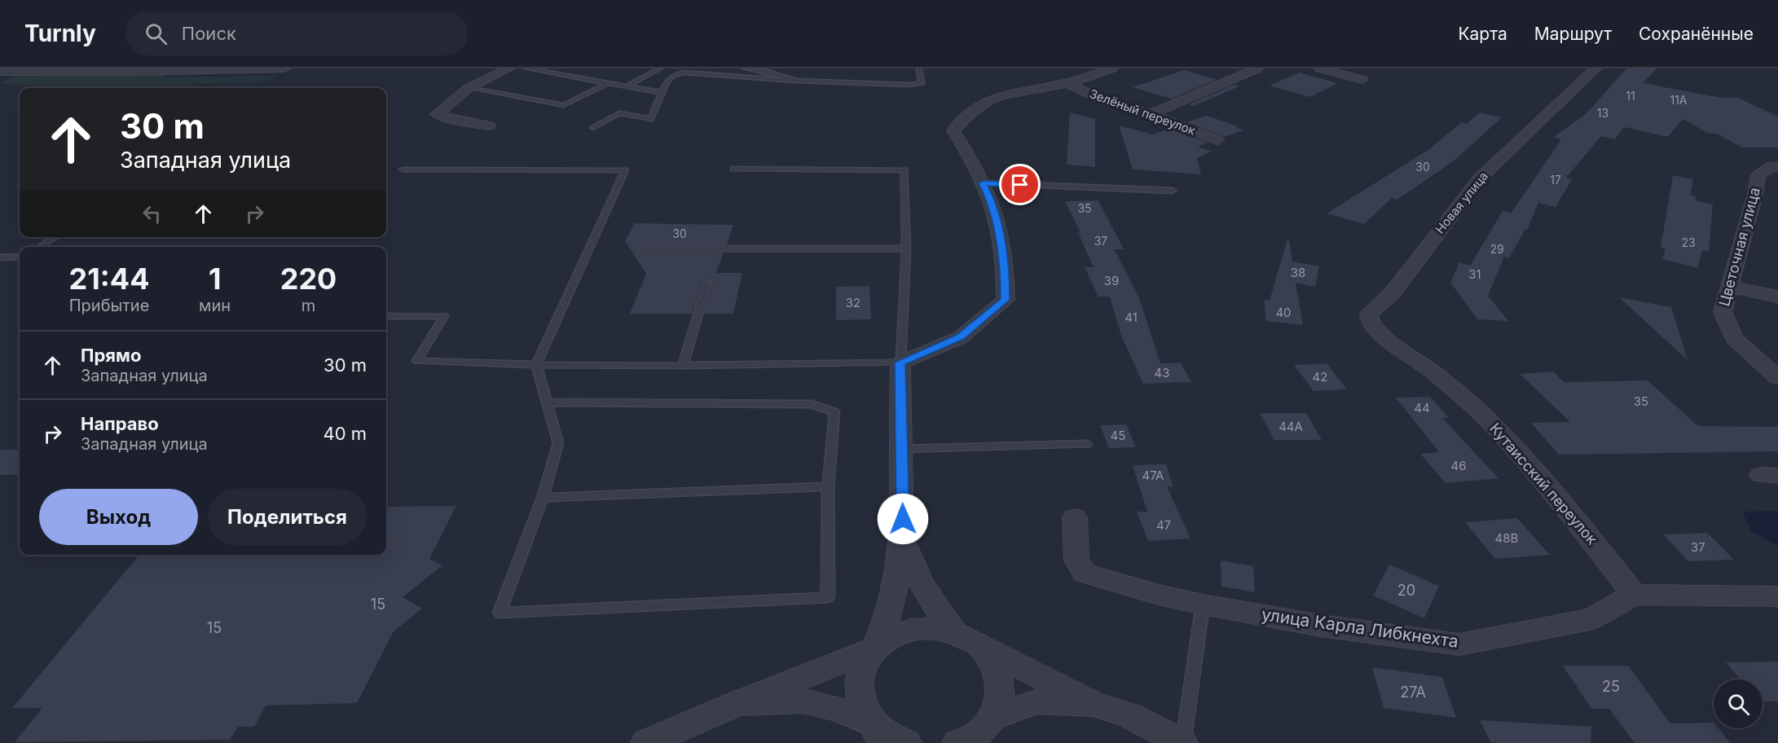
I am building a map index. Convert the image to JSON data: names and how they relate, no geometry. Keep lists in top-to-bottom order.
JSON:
{
  "streets": {
    "street": [
      "Зелёный переулок",
      "Новая улица",
      "Цветочная улица",
      "Кутаисский переулок",
      "улица Карла Либкнехта"
    ]
  },
  "crossings": [
    ["Новая улица", "Кутаисский переулок"],
    ["Кутаисский переулок", "улица Карла Либкнехта"]
  ],
  "house_numbers": [
    "11",
    "11А",
    "13",
    "30",
    "17",
    "35",
    "30",
    "37",
    "23",
    "29",
    "38",
    "31",
    "39",
    "32",
    "40",
    "41",
    "43",
    "42",
    "35",
    "44",
    "44А",
    "45",
    "46",
    "47А",
    "47",
    "48В",
    "37",
    "20",
    "15",
    "15",
    "25",
    "27А"
  ],
  "page": {
    "header": "Turnly",
    "search": "Поиск",
    "nav": ["Карта", "Маршрут", "Сохранённые"],
    "turn": ["30 m", "Западная улица"],
    "eta": [
      "21:44",
      "Прибытие",
      "1",
      "мин",
      "220",
      "m"
    ],
    "list": [
      {
        "name": "Прямо",
        "note": "Западная улица",
        "value": "30 m"
      },
      {
        "name": "Направо",
        "note": "Западная улица",
        "value": "40 m"
      }
    ],
    "buttons": ["Выход", "Поделиться"]
  }
}
